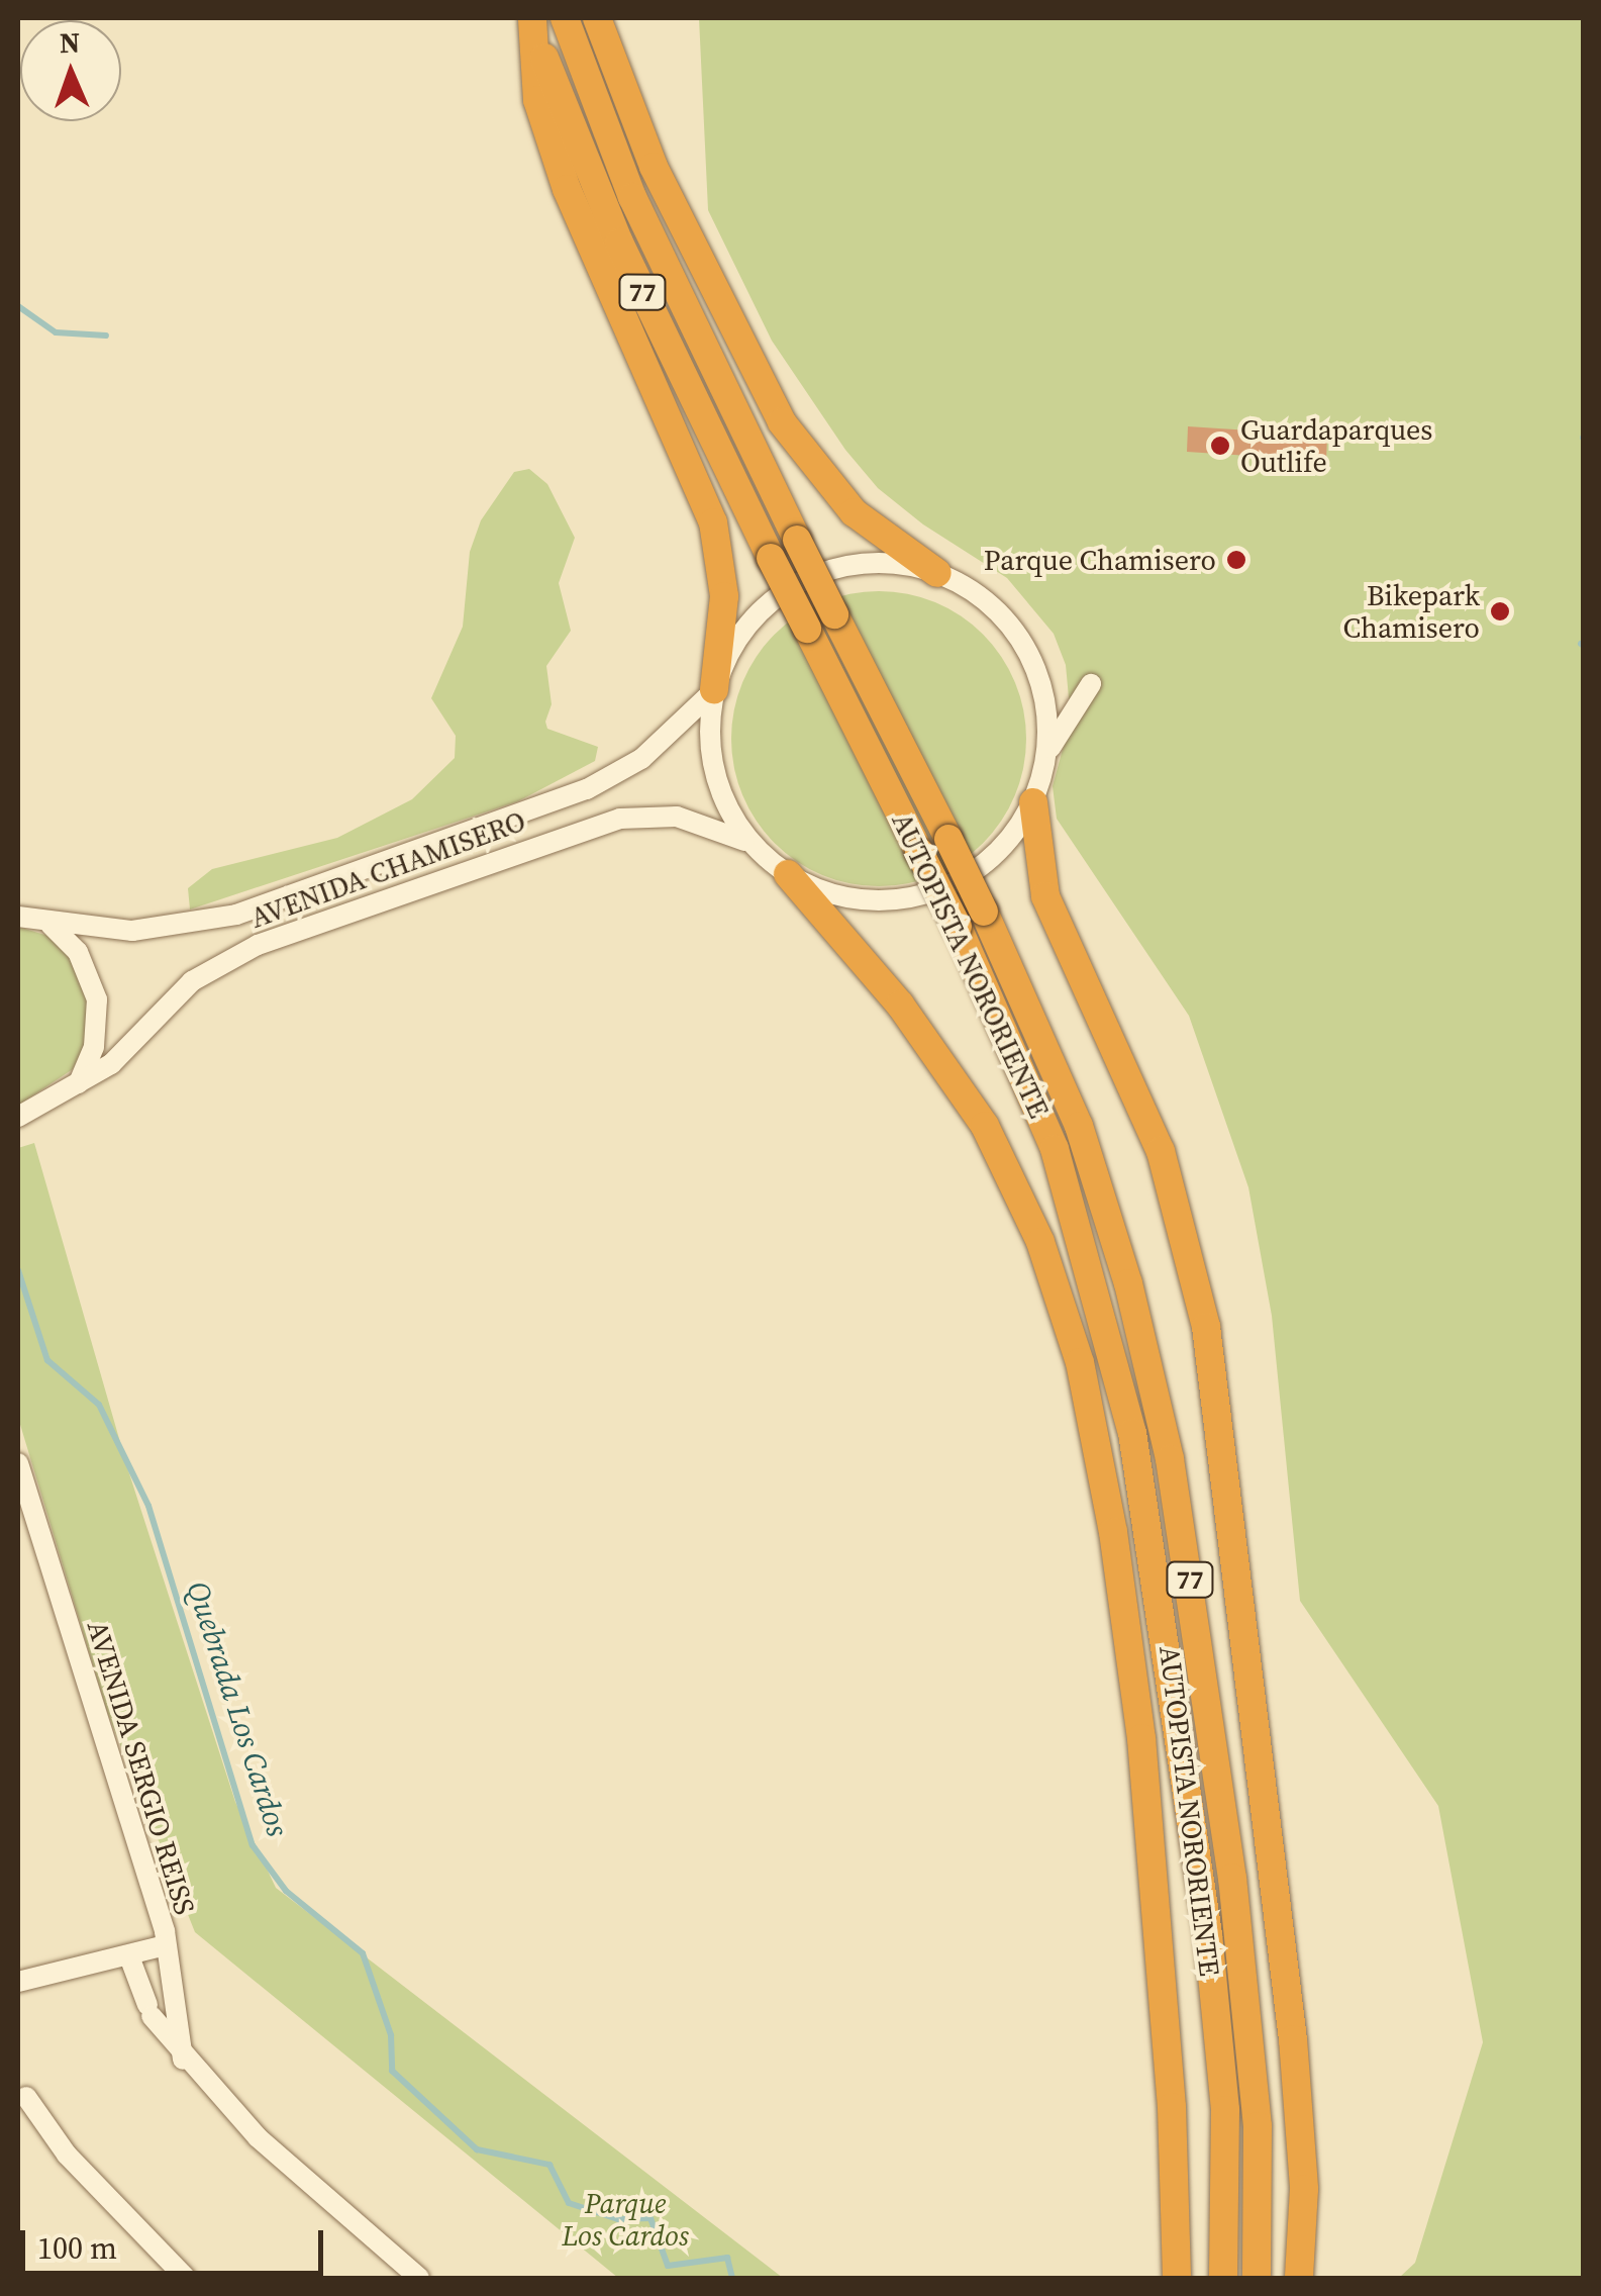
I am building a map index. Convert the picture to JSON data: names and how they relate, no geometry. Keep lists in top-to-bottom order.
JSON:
{
  "streets": {
    "highway": ["77", "AUTOPISTA NORORIENTE"],
    "street": ["AVENIDA CHAMISERO", "AVENIDA SERGIO REISS"]
  },
  "water": ["Quebrada Los Cardos"],
  "parks": ["Parque Los Cardos"],
  "places": ["Guardaparques Outlife", "Parque Chamisero", "Bikepark Chamisero"],
  "scale_bar": "100 m",
  "north": "top"
}
